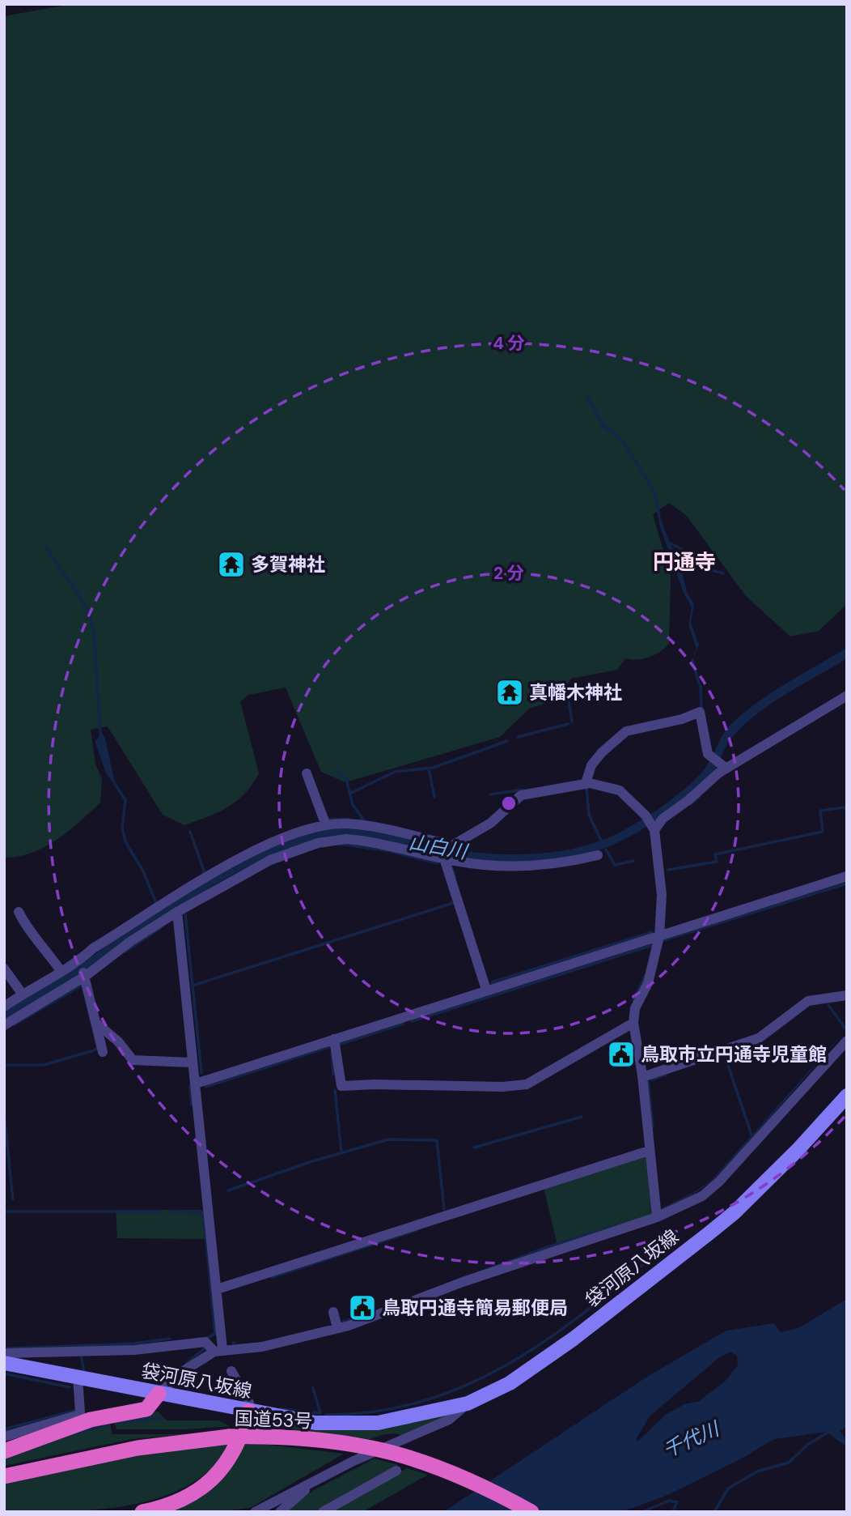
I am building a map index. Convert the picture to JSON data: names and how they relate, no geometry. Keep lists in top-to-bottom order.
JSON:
{
  "streets": {
    "highway": ["国道53号"],
    "main road": ["袋河原八坂線"]
  },
  "districts": ["円通寺"],
  "water": ["山白川", "千代川"],
  "places": {
    "temple": ["多賀神社", "真幡木神社"],
    "public building": ["鳥取市立円通寺児童館", "鳥取円通寺簡易郵便局"]
  },
  "rings": ["4 分", "2 分"]
}
